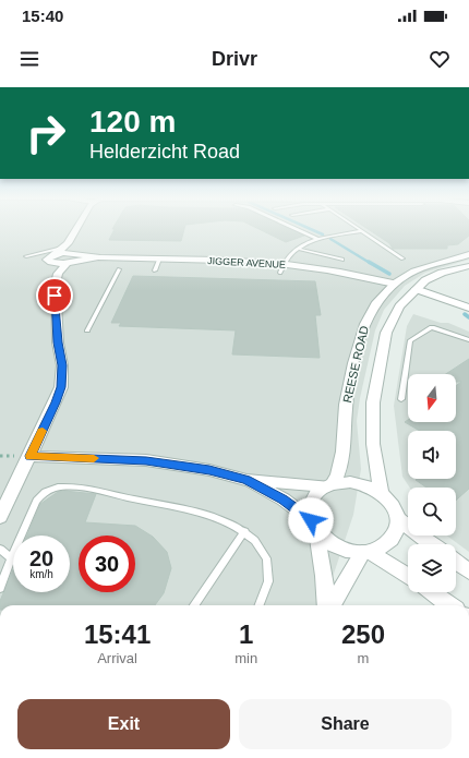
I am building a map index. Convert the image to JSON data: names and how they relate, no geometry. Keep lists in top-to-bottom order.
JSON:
{
  "streets": {
    "street": ["JIGGER AVENUE", "REESE ROAD"]
  },
  "crossings": [
    ["JIGGER AVENUE", "REESE ROAD"]
  ],
  "north": "bottom",
  "page": {
    "status": "15:40",
    "header": "Drivr",
    "turn": ["120 m", "Helderzicht Road"],
    "speed": "20 km/h",
    "limit": "30",
    "eta": [
      "15:41",
      "Arrival",
      "1",
      "min",
      "250",
      "m"
    ],
    "buttons": ["Exit", "Share"]
  }
}
